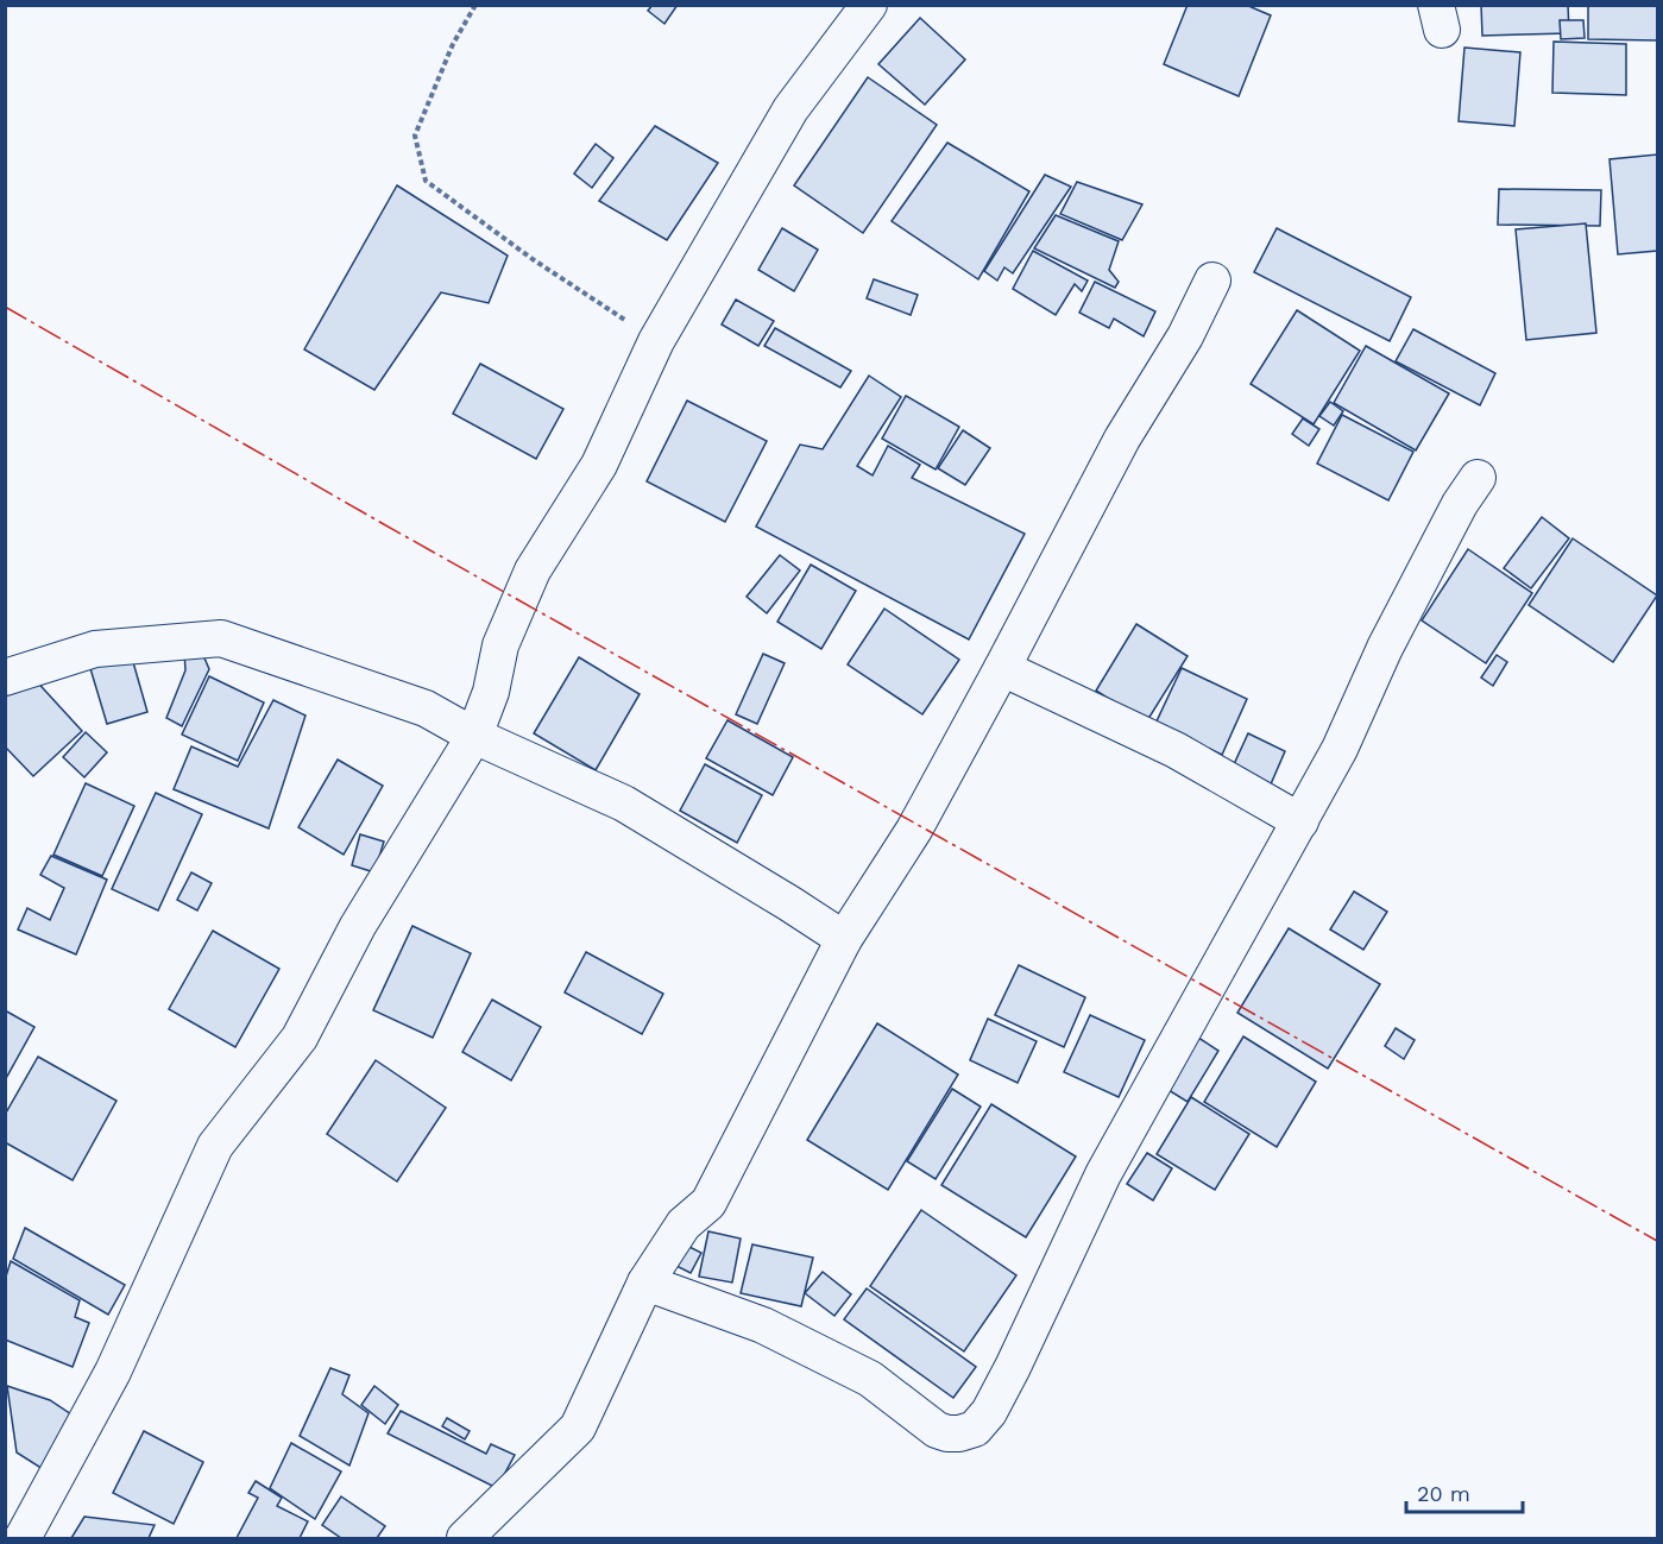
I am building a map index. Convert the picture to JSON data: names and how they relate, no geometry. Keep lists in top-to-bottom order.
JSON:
{
  "scale_bar": "20 m"
}
